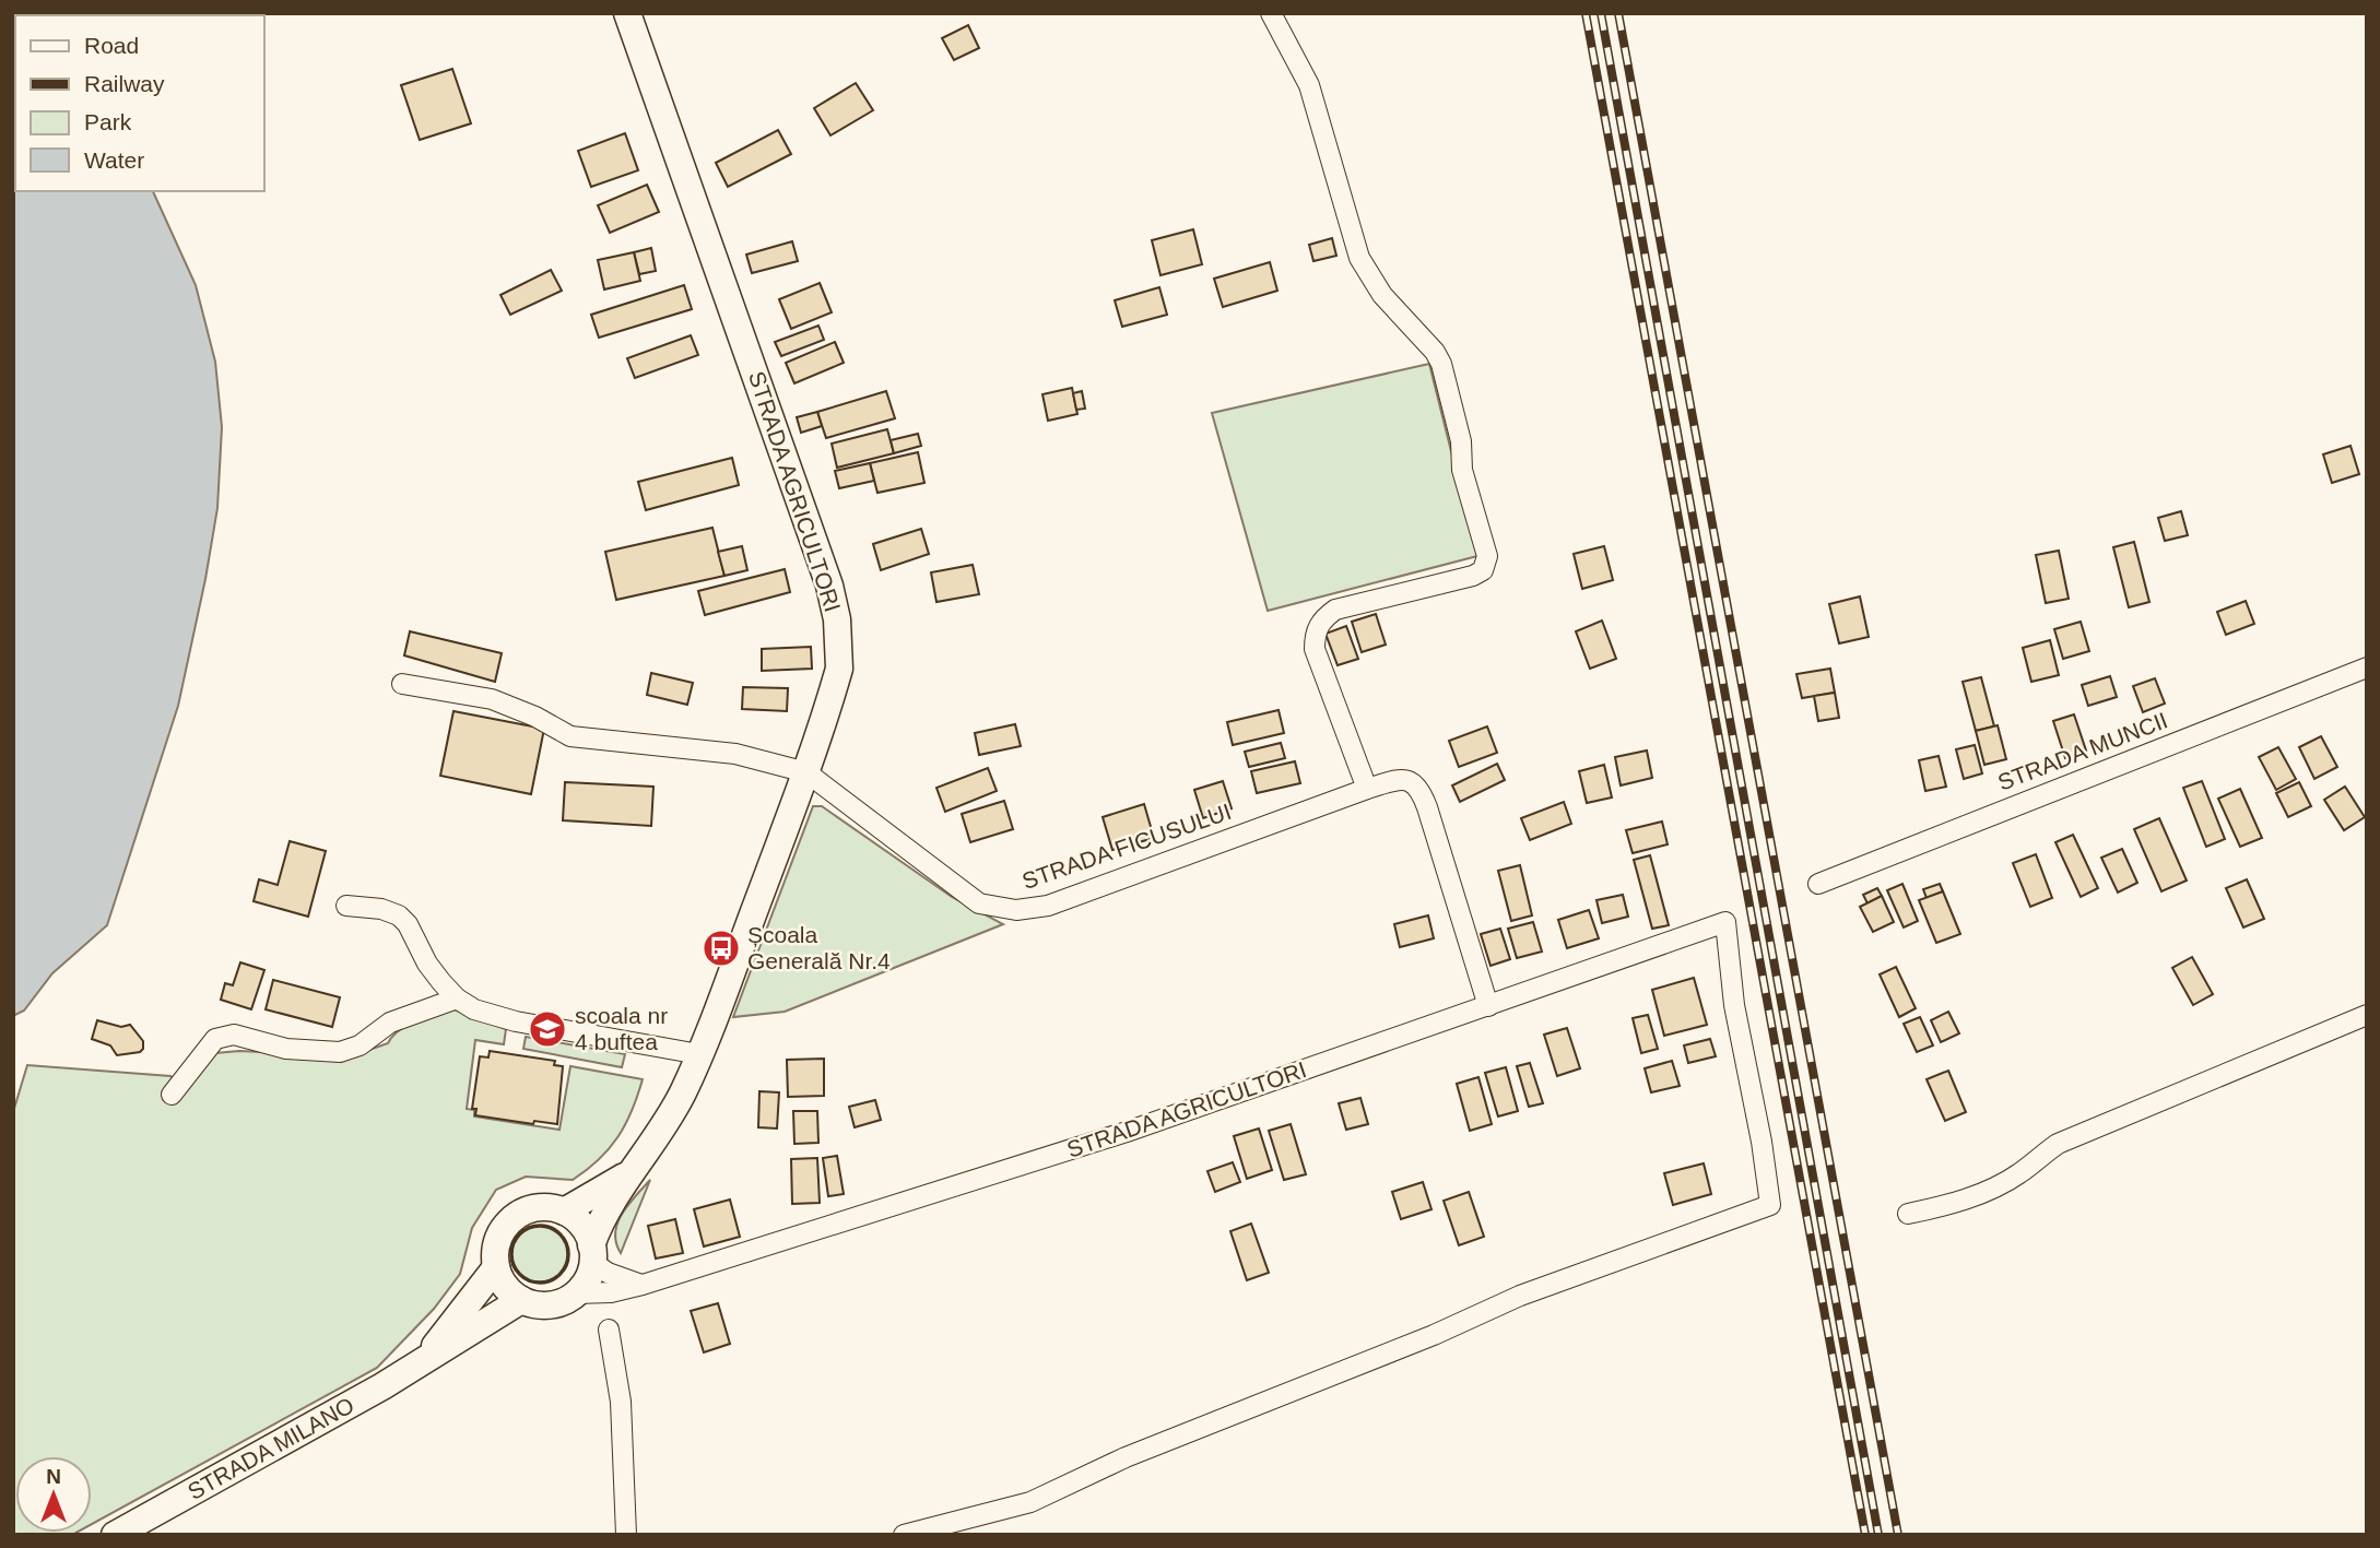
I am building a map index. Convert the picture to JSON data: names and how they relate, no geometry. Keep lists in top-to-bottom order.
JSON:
{
  "streets": {
    "main road": ["STRADA AGRICULTORI", "STRADA MILANO"],
    "street": ["STRADA MUNCII", "STRADA FICUSULUI"]
  },
  "crossings": [
    ["STRADA AGRICULTORI", "STRADA FICUSULUI"],
    ["STRADA AGRICULTORI", "STRADA MILANO"]
  ],
  "places": {
    "bus stop": ["Școala Generală Nr.4"],
    "school or university": ["scoala nr 4 buftea"]
  },
  "legend": [
    "Road",
    "Railway",
    "Park",
    "Water"
  ],
  "north": "top"
}
